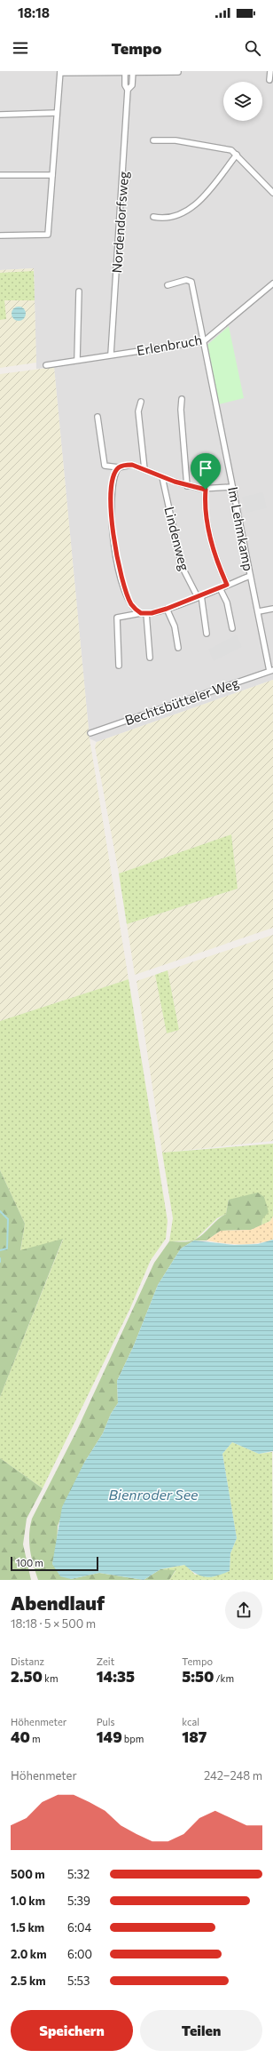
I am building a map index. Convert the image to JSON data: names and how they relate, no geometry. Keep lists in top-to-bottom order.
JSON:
{
  "streets": {
    "street": [
      "Nordendorfsweg",
      "Erlenbruch",
      "Im Lehmkamp",
      "Lindenweg",
      "Bechtsbütteler Weg"
    ]
  },
  "crossings": [
    ["Nordendorfsweg", "Erlenbruch"],
    ["Erlenbruch", "Im Lehmkamp"],
    ["Im Lehmkamp", "Bechtsbütteler Weg"]
  ],
  "water": ["Bienroder See"],
  "scale_bar": "100 m",
  "page": {
    "status": "18:18",
    "header": "Tempo",
    "scale": "100 m",
    "heading": ["Abendlauf", "18:18 · 5 × 500 m"],
    "stats": [
      ["Distanz", "2.50 km"],
      ["Zeit", "14:35"],
      ["Tempo", "5:50 /km"],
      ["Höhenmeter", "40 m"],
      ["Puls", "149 bpm"],
      ["kcal", "187"]
    ],
    "chart": ["Höhenmeter", "242–248 m"],
    "list": [
      {
        "name": "500 m",
        "note": "5:32"
      },
      {
        "name": "1.0 km",
        "note": "5:39"
      },
      {
        "name": "1.5 km",
        "note": "6:04"
      },
      {
        "name": "2.0 km",
        "note": "6:00"
      },
      {
        "name": "2.5 km",
        "note": "5:53"
      }
    ],
    "buttons": ["Speichern", "Teilen"]
  }
}
